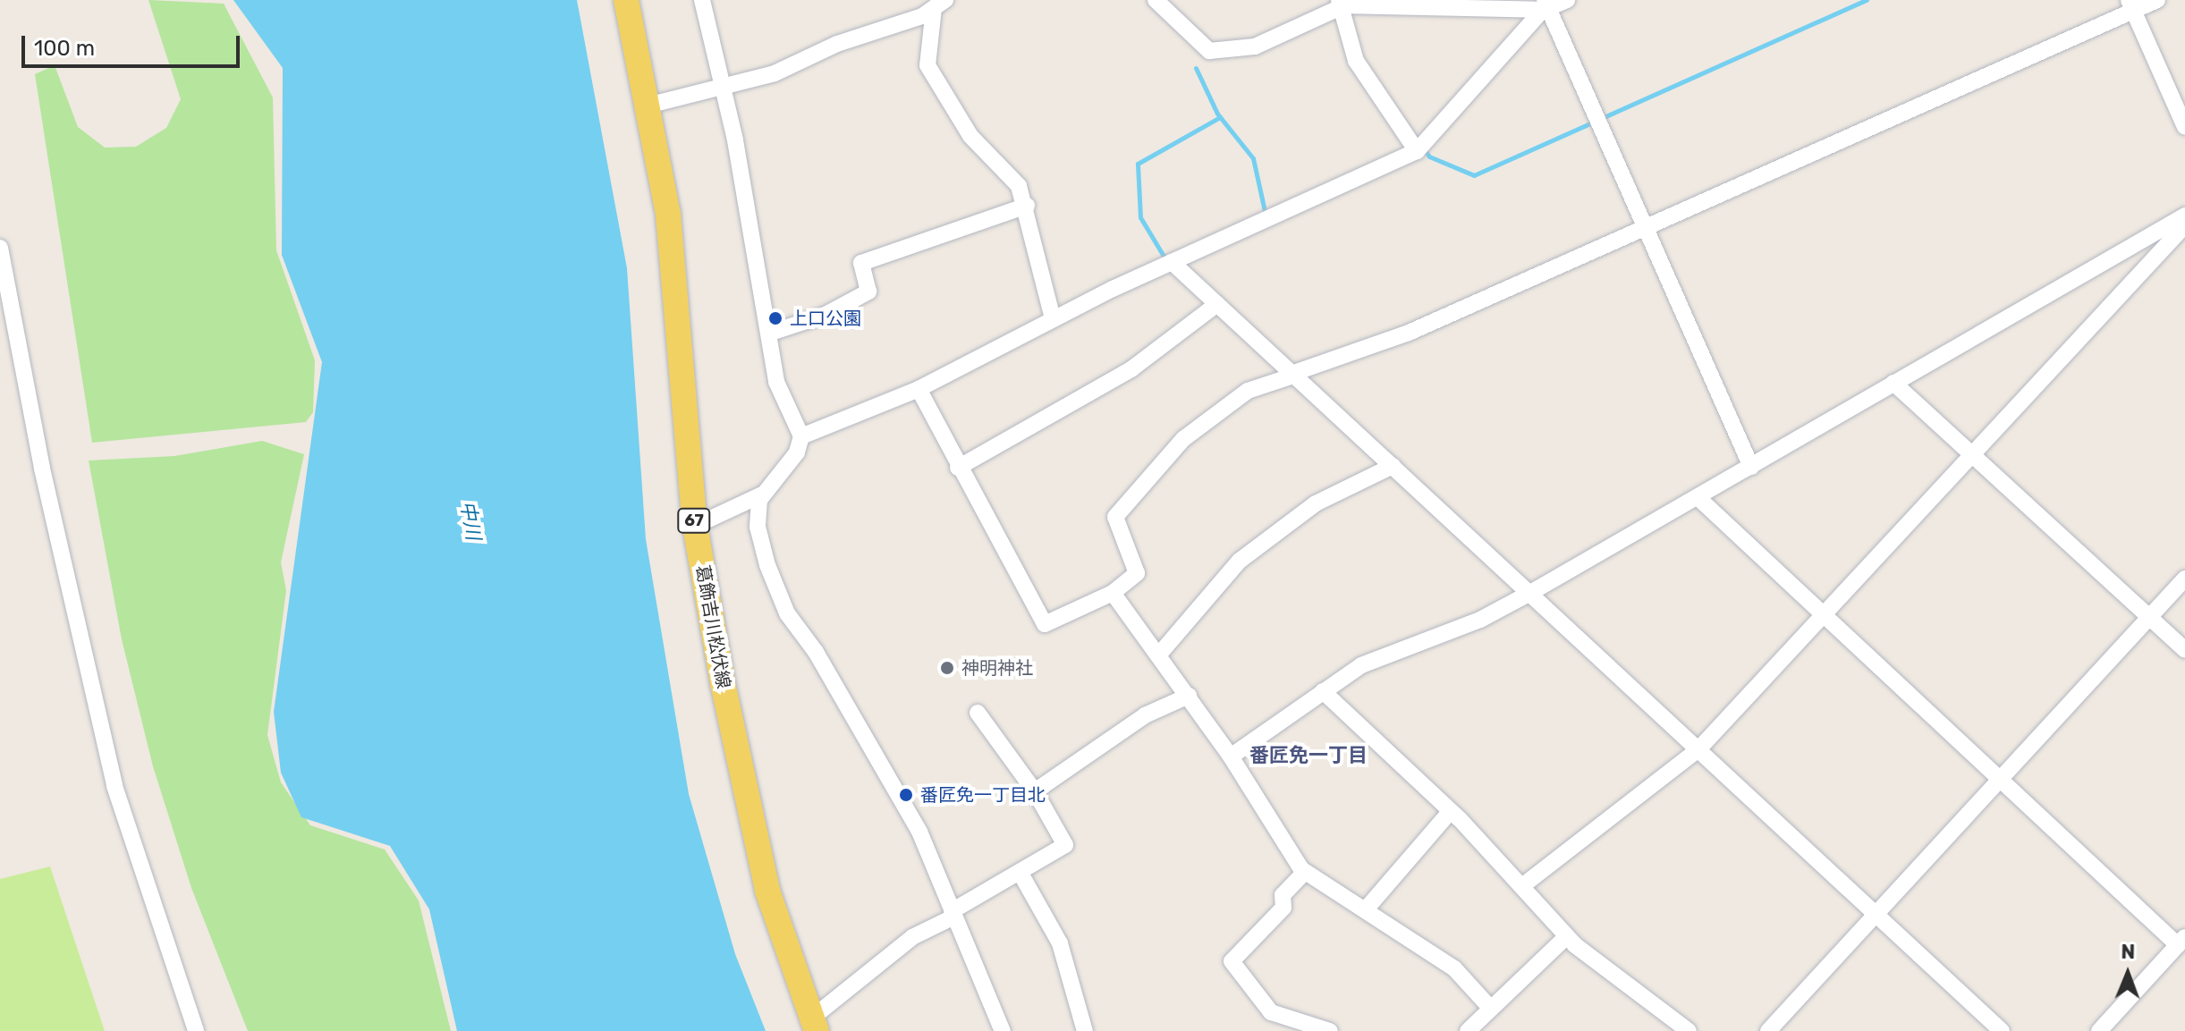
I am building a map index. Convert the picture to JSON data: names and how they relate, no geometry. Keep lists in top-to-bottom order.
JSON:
{
  "streets": {
    "main road": ["67", "葛飾吉川松伏線"]
  },
  "districts": ["番匠免一丁目"],
  "water": ["中川"],
  "places": ["上口公園", "神明神社", "番匠免一丁目北"],
  "scale_bar": "100 m",
  "north": "top"
}
